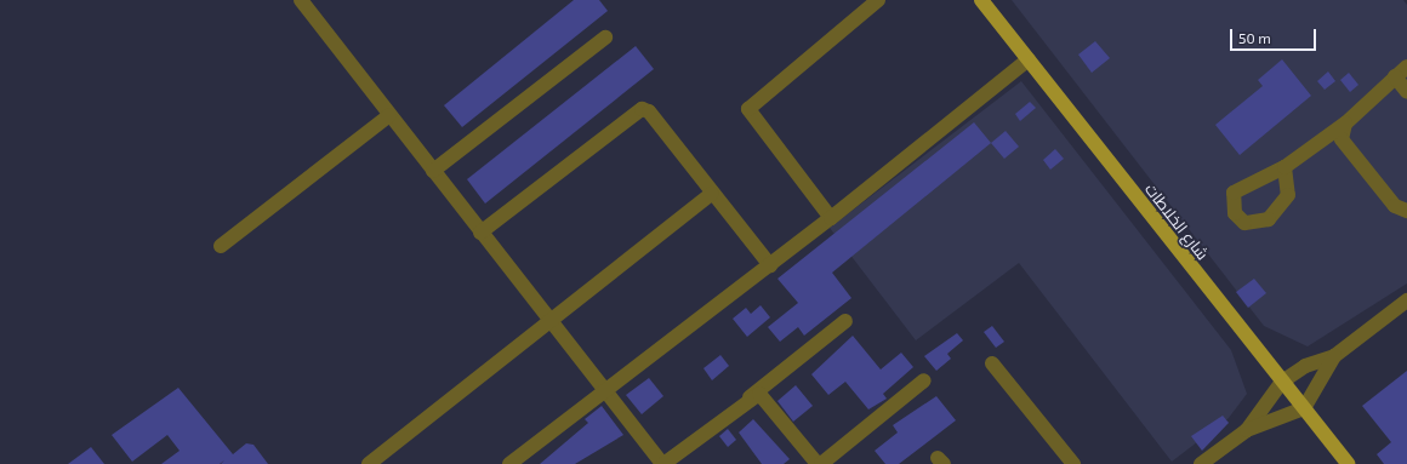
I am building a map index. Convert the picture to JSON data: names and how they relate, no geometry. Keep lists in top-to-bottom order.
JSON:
{
  "streets": {
    "main road": ["شارع الخلاطات"]
  },
  "scale_bar": "50 m"
}
